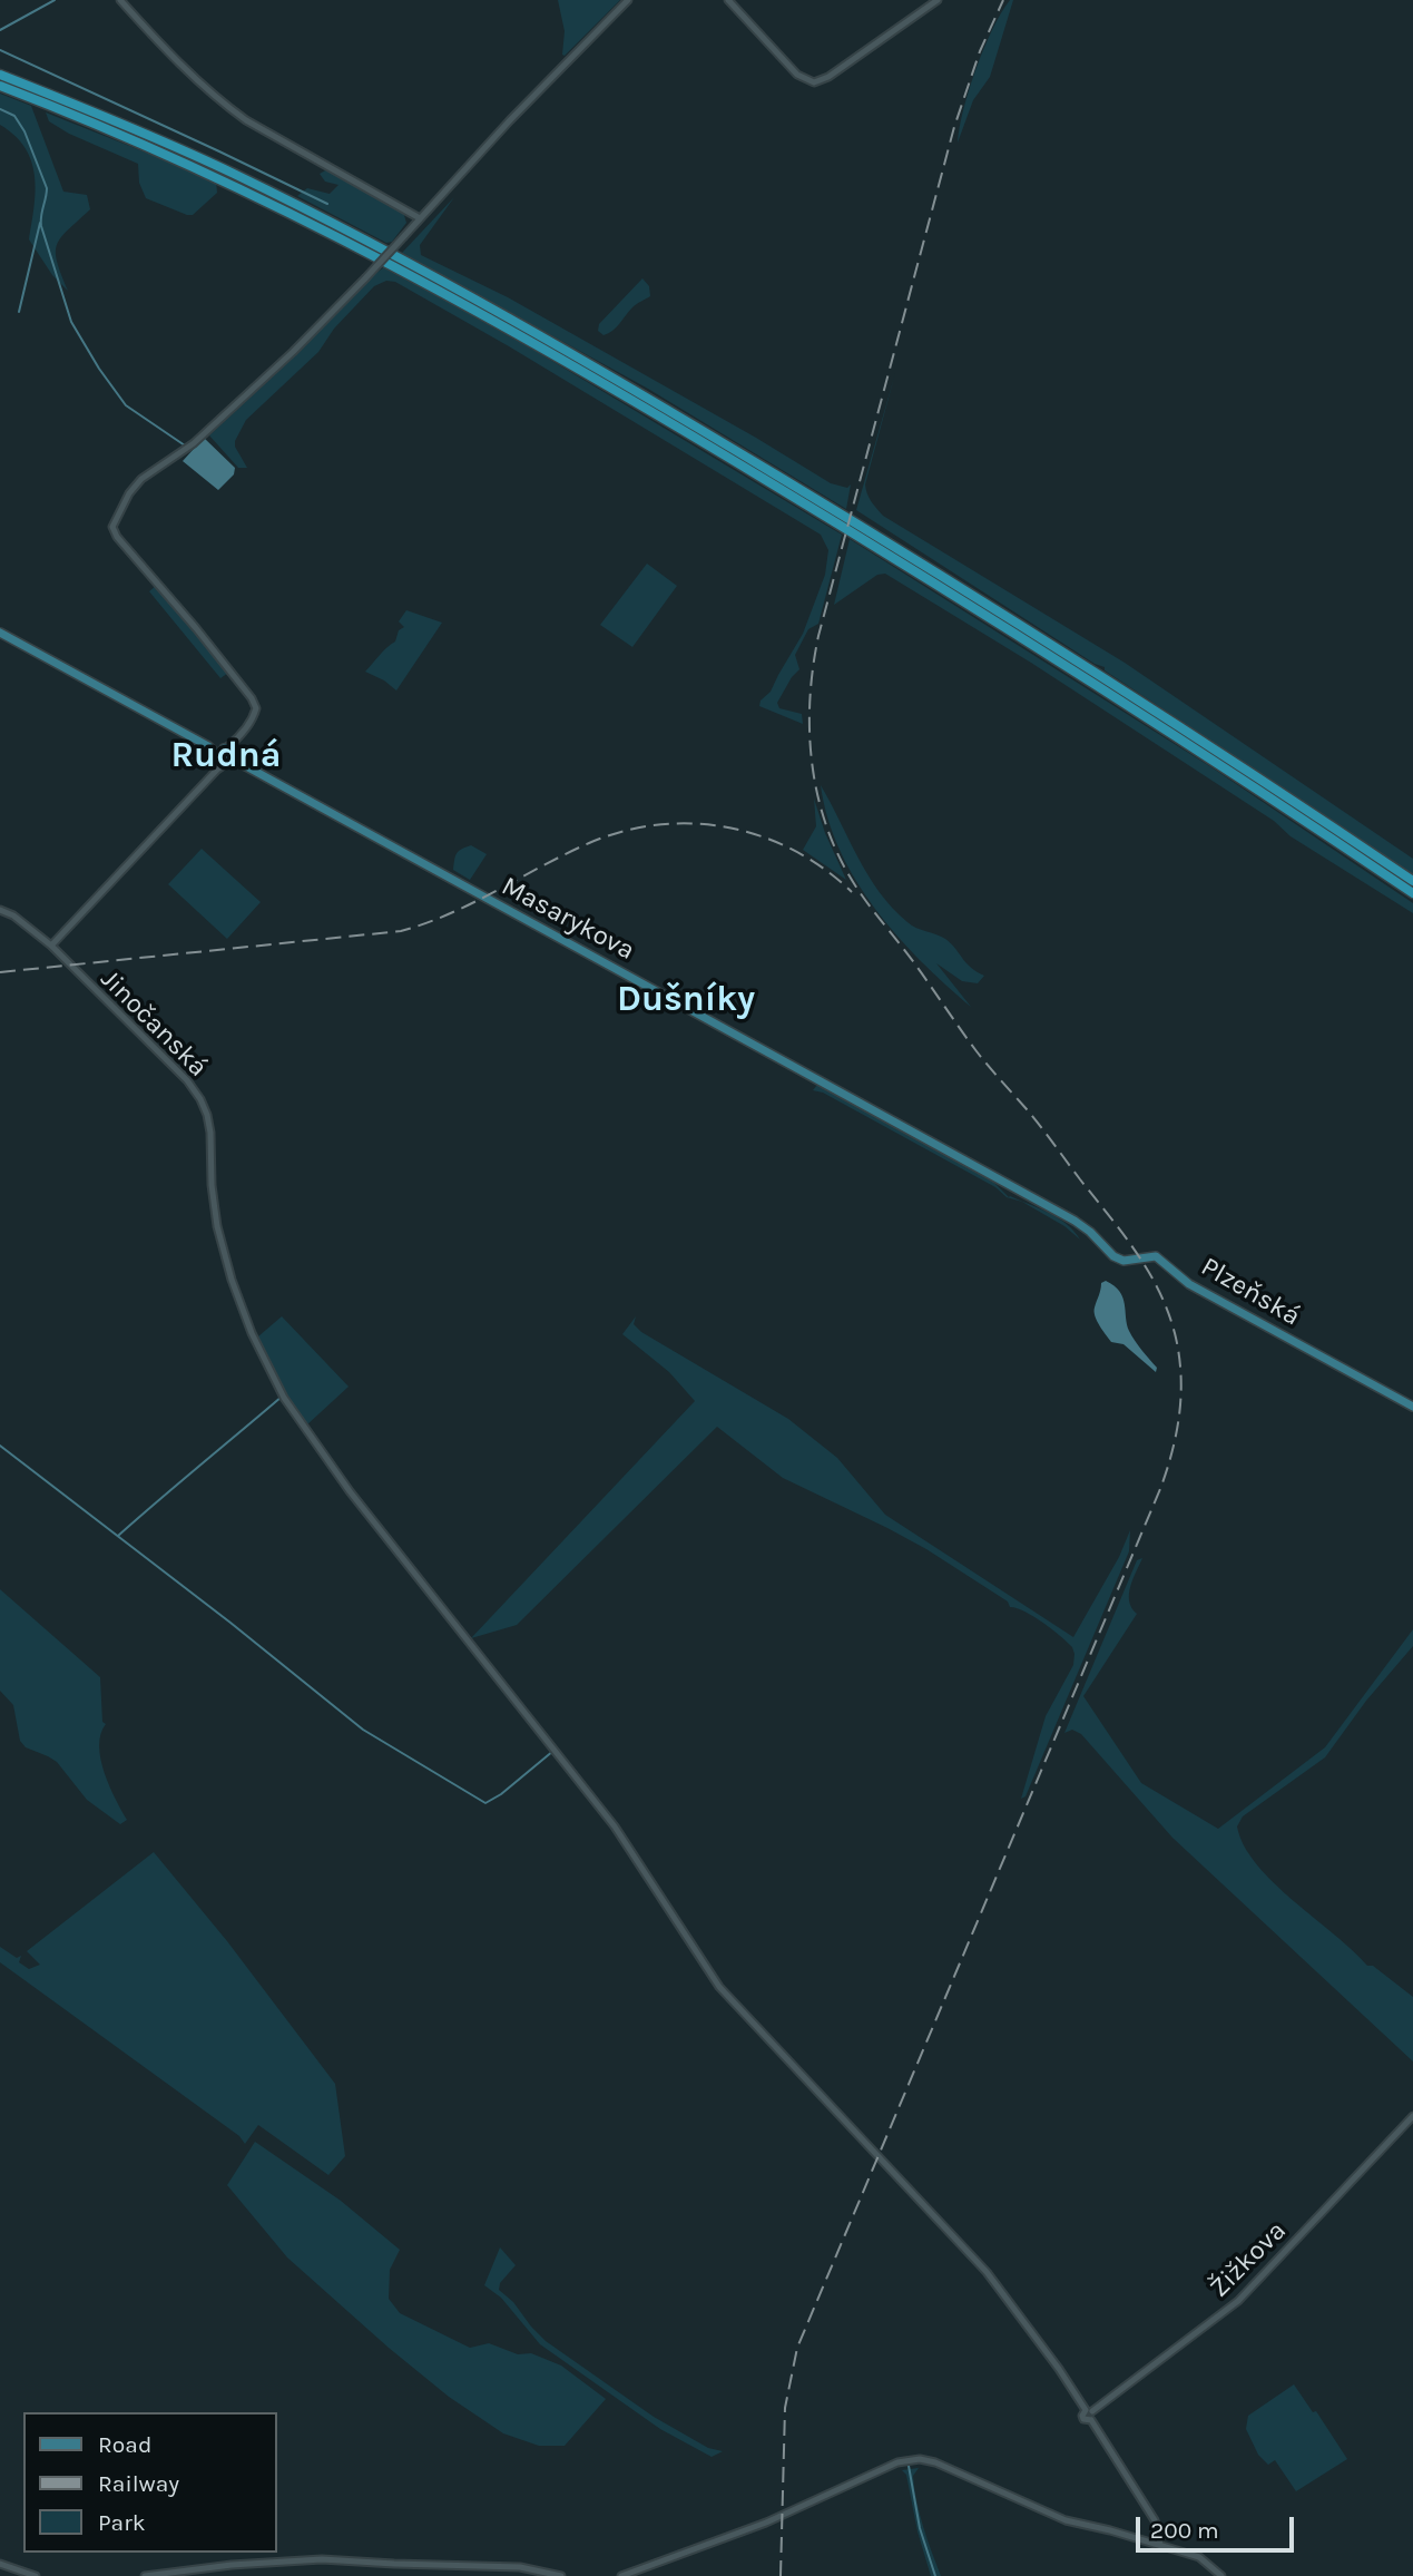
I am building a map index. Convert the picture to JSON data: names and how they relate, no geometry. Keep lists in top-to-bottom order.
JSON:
{
  "streets": {
    "main road": ["Masarykova", "Plzeňská"],
    "street": ["Jinočanská", "Žižkova"]
  },
  "crossings": [
    ["Masarykova", "Plzeňská"],
    ["Jinočanská", "Žižkova"]
  ],
  "districts": ["Rudná", "Dušníky"],
  "legend": ["Road", "Railway", "Park"],
  "scale_bar": "200 m"
}
